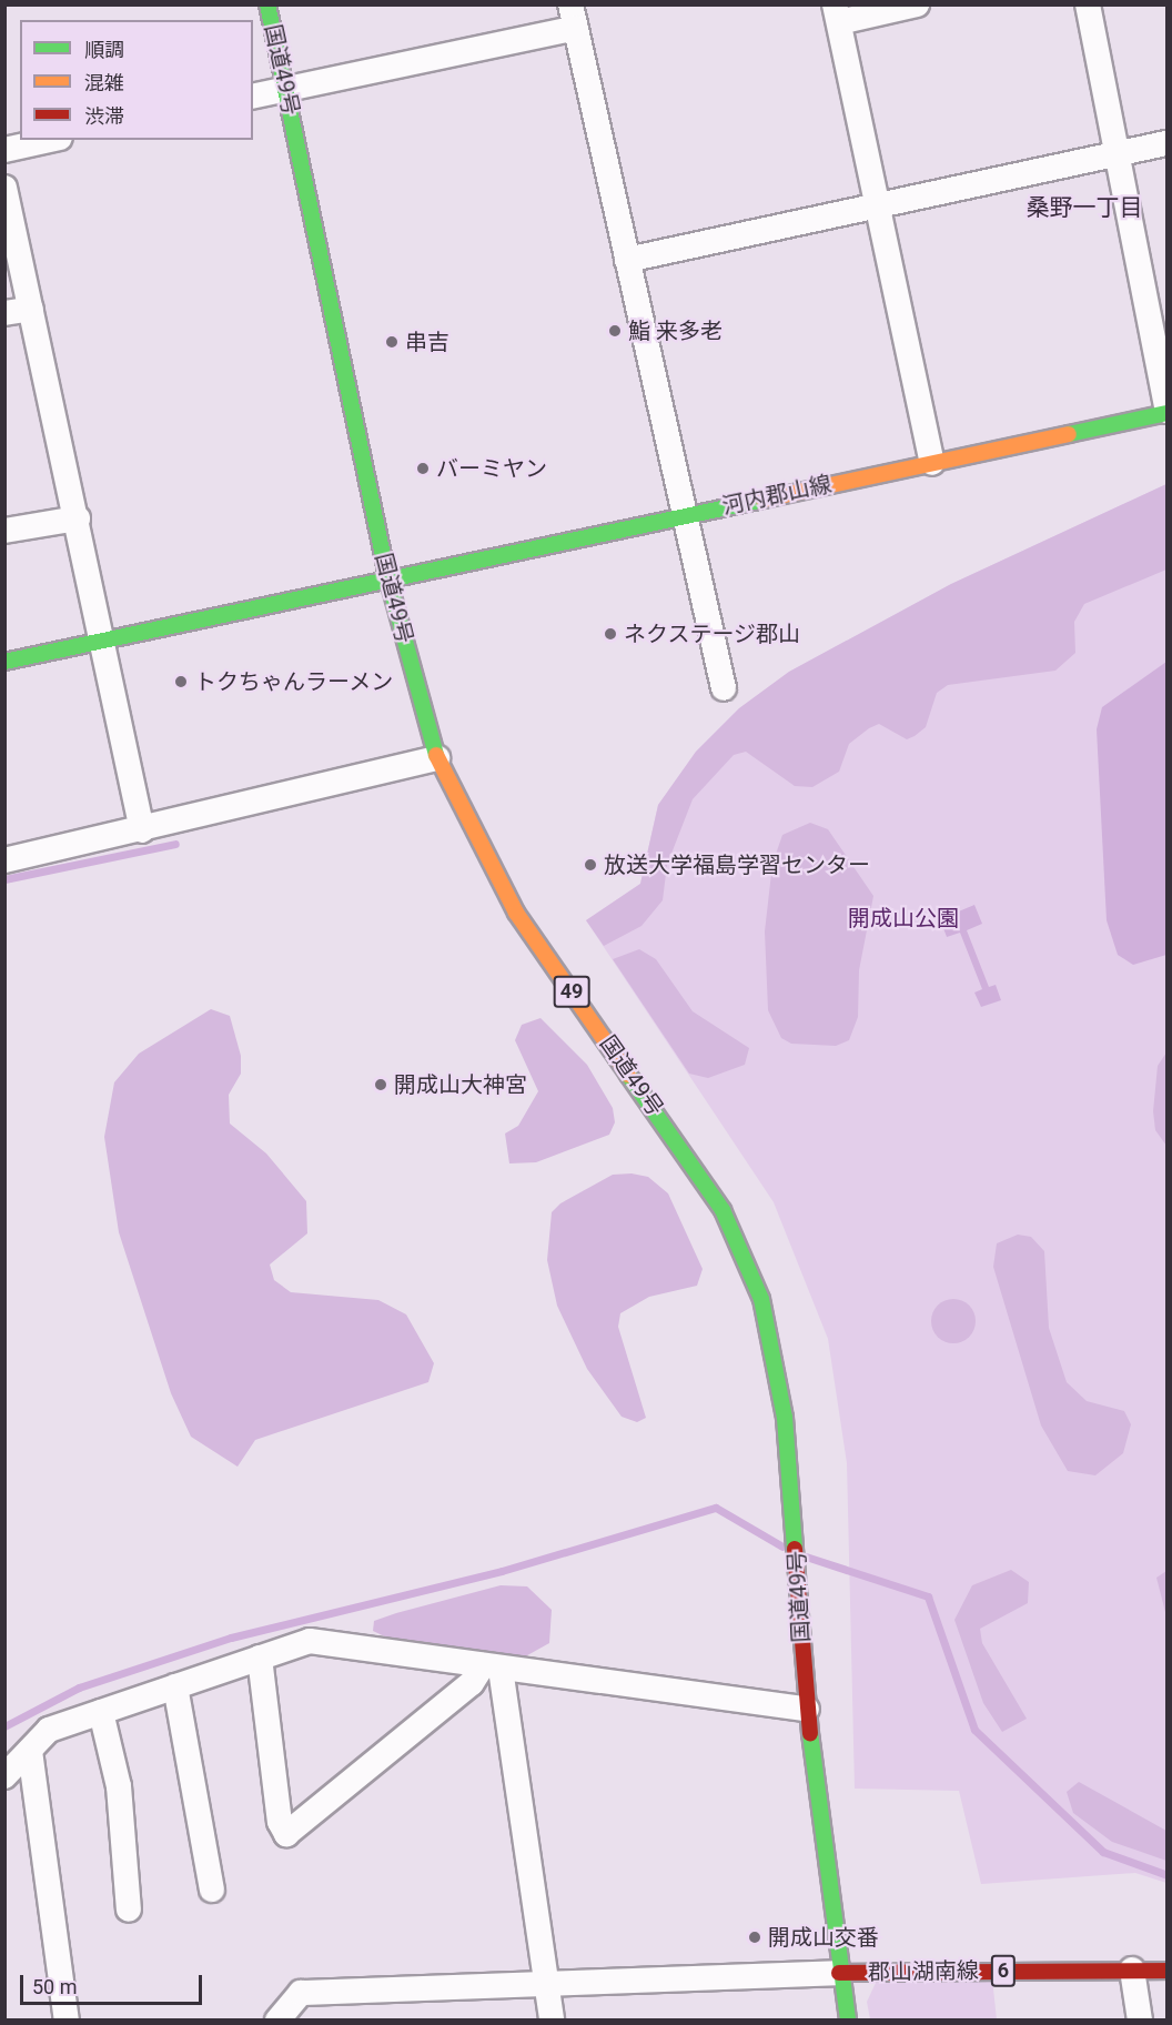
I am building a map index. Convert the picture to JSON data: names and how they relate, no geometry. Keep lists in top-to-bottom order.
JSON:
{
  "streets": {
    "main road": [
      "国道49号",
      "河内郡山線",
      "49",
      "6",
      "郡山湖南線"
    ]
  },
  "crossings": [
    ["国道49号", "河内郡山線"],
    ["国道49号", "郡山湖南線"]
  ],
  "districts": ["桑野一丁目"],
  "parks": ["開成山公園"],
  "places": [
    "鮨 来多老",
    "串吉",
    "バーミヤン",
    "ネクステージ郡山",
    "トクちゃんラーメン",
    "放送大学福島学習センター",
    "開成山大神宮",
    "開成山交番"
  ],
  "legend": ["順調", "混雑", "渋滞"],
  "scale_bar": "50 m"
}
